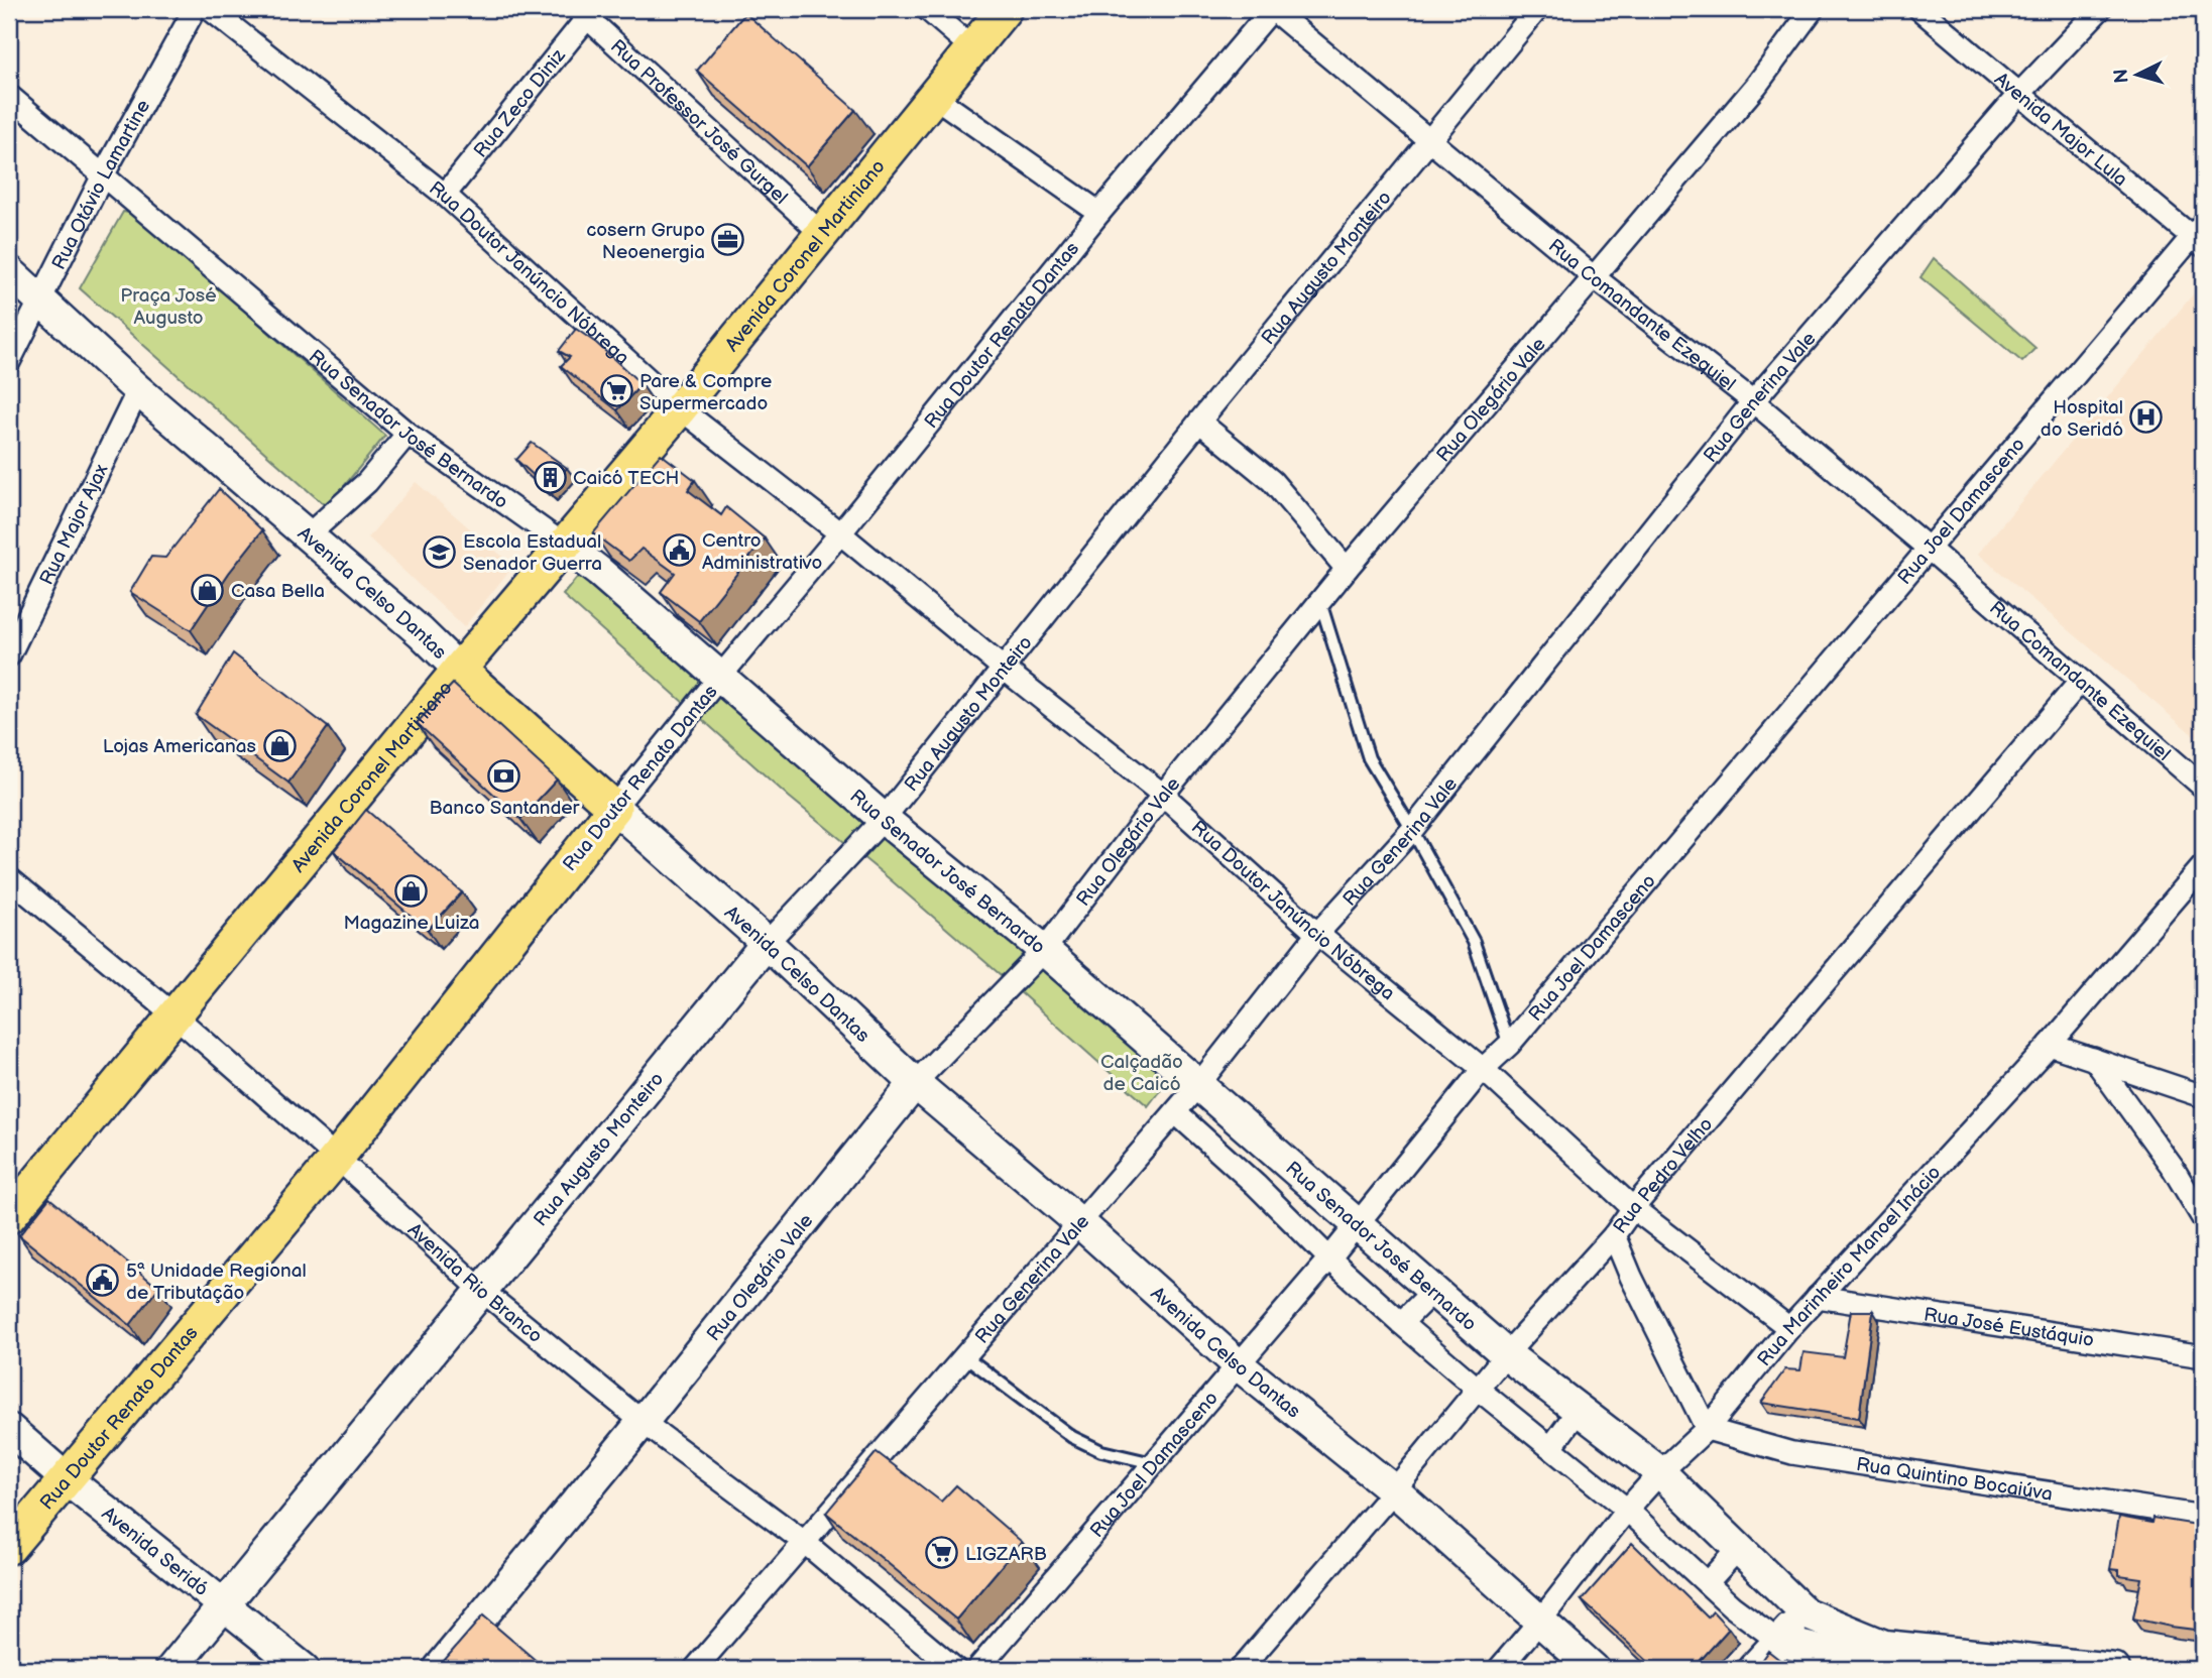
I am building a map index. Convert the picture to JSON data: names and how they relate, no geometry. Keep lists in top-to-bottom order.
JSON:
{
  "streets": {
    "main road": [
      "Avenida Coronel Martiniano",
      "Rua Augusto Monteiro",
      "Rua Doutor Renato Dantas",
      "Rua Olegário Vale",
      "Rua Senador José Bernardo",
      "Avenida Celso Dantas",
      "Avenida Seridó"
    ],
    "street": [
      "Rua Zeco Diniz",
      "Rua Professor José Gurgel",
      "Avenida Major Lula",
      "Rua Otávio Lamartine",
      "Rua Doutor Janúncio Nóbrega",
      "Rua Comandante Ezequiel",
      "Rua Generina Vale",
      "Rua Joel Damasceno",
      "Rua Major Ajax",
      "Rua Pedro Velho",
      "Rua Marinheiro Manoel Inácio",
      "Avenida Rio Branco",
      "Rua José Eustáquio",
      "Rua Quintino Bocaiúva"
    ]
  },
  "crossings": [
    ["Rua Zeco Diniz", "Rua Professor José Gurgel"],
    ["Rua Zeco Diniz", "Rua Doutor Janúncio Nóbrega"],
    ["Rua Professor José Gurgel", "Avenida Coronel Martiniano"],
    ["Avenida Major Lula", "Rua Generina Vale"],
    ["Avenida Major Lula", "Rua Joel Damasceno"],
    ["Rua Otávio Lamartine", "Rua Senador José Bernardo"],
    ["Rua Otávio Lamartine", "Avenida Celso Dantas"],
    ["Avenida Coronel Martiniano", "Rua Doutor Janúncio Nóbrega"],
    ["Avenida Coronel Martiniano", "Rua Senador José Bernardo"],
    ["Avenida Coronel Martiniano", "Avenida Celso Dantas"],
    ["Avenida Coronel Martiniano", "Avenida Rio Branco"],
    ["Rua Augusto Monteiro", "Rua Doutor Janúncio Nóbrega"],
    ["Rua Augusto Monteiro", "Rua Comandante Ezequiel"],
    ["Rua Augusto Monteiro", "Rua Senador José Bernardo"],
    ["Rua Augusto Monteiro", "Avenida Celso Dantas"],
    ["Rua Augusto Monteiro", "Avenida Rio Branco"],
    ["Rua Augusto Monteiro", "Avenida Seridó"],
    ["Rua Doutor Janúncio Nóbrega", "Rua Doutor Renato Dantas"],
    ["Rua Doutor Janúncio Nóbrega", "Rua Generina Vale"],
    ["Rua Doutor Janúncio Nóbrega", "Rua Olegário Vale"],
    ["Rua Doutor Janúncio Nóbrega", "Rua Joel Damasceno"],
    ["Rua Doutor Janúncio Nóbrega", "Rua Pedro Velho"],
    ["Rua Doutor Janúncio Nóbrega", "Rua Marinheiro Manoel Inácio"],
    ["Rua Comandante Ezequiel", "Rua Doutor Renato Dantas"],
    ["Rua Comandante Ezequiel", "Rua Generina Vale"],
    ["Rua Comandante Ezequiel", "Rua Olegário Vale"],
    ["Rua Comandante Ezequiel", "Rua Joel Damasceno"],
    ["Rua Comandante Ezequiel", "Rua Pedro Velho"],
    ["Rua Doutor Renato Dantas", "Rua Senador José Bernardo"],
    ["Rua Doutor Renato Dantas", "Avenida Celso Dantas"],
    ["Rua Doutor Renato Dantas", "Avenida Rio Branco"],
    ["Rua Doutor Renato Dantas", "Avenida Seridó"],
    ["Rua Generina Vale", "Rua Senador José Bernardo"],
    ["Rua Generina Vale", "Avenida Celso Dantas"],
    ["Rua Generina Vale", "Avenida Rio Branco"],
    ["Rua Olegário Vale", "Rua Senador José Bernardo"],
    ["Rua Olegário Vale", "Avenida Celso Dantas"],
    ["Rua Olegário Vale", "Avenida Rio Branco"],
    ["Rua Senador José Bernardo", "Rua Joel Damasceno"],
    ["Rua Senador José Bernardo", "Rua Pedro Velho"],
    ["Rua Senador José Bernardo", "Rua Marinheiro Manoel Inácio"],
    ["Rua Joel Damasceno", "Avenida Celso Dantas"],
    ["Rua Major Ajax", "Avenida Celso Dantas"],
    ["Avenida Celso Dantas", "Rua Pedro Velho"],
    ["Avenida Celso Dantas", "Rua Marinheiro Manoel Inácio"],
    ["Rua Marinheiro Manoel Inácio", "Rua José Eustáquio"],
    ["Rua Marinheiro Manoel Inácio", "Rua Quintino Bocaiúva"]
  ],
  "parks": ["Praça José Augusto", "Calçadão de Caicó"],
  "places": {
    "office": ["cosern Grupo Neoenergia"],
    "supermarket": ["Pare & Compre Supermercado", "LIGZARB"],
    "hospital": ["Hospital do Seridó"],
    "building": ["Caicó TECH"],
    "public building": ["Centro Administrativo", "5ª Unidade Regional de Tributação"],
    "school or university": ["Escola Estadual Senador Guerra"],
    "shop": ["Casa Bella", "Lojas Americanas", "Magazine Luiza"],
    "bank": ["Banco Santander"]
  },
  "north": "left"
}
